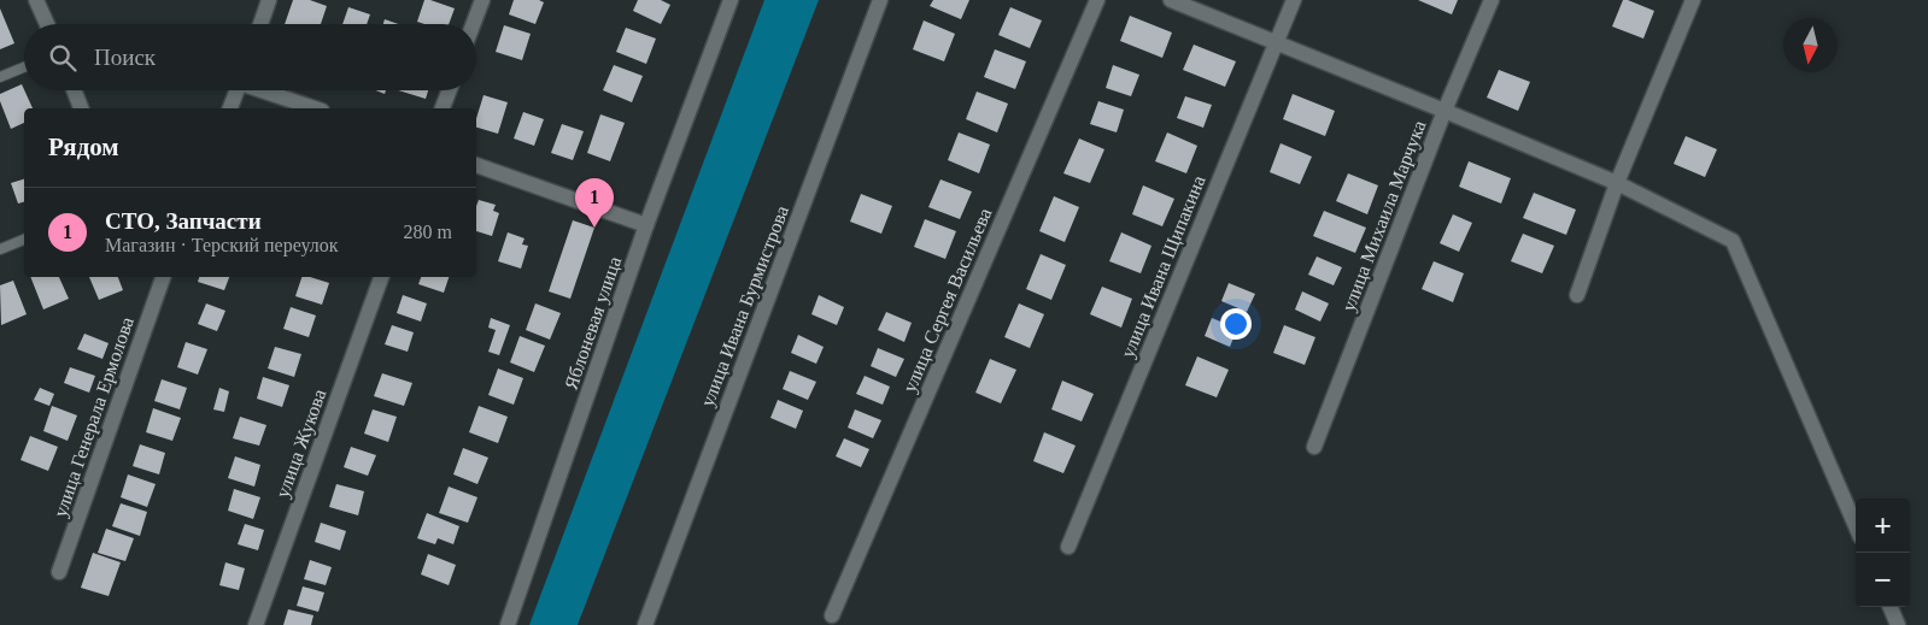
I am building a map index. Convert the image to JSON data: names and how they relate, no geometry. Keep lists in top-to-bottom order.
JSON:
{
  "streets": {
    "street": [
      "улица Михаила Марчука",
      "улица Ивана Щипакина",
      "улица Сергея Васильева",
      "улица Ивана Бурмистрова",
      "Яблоневая улица",
      "улица Генерала Ермолова",
      "улица Жукова"
    ]
  },
  "north": "bottom",
  "page": {
    "search": "Поиск",
    "heading": "Рядом",
    "pins": "1",
    "list": [
      {
        "mark": "1",
        "name": "СТО, Запчасти",
        "note": "Магазин · Терский переулок",
        "value": "280 m"
      }
    ],
    "map_buttons": ["+", "−"]
  }
}
